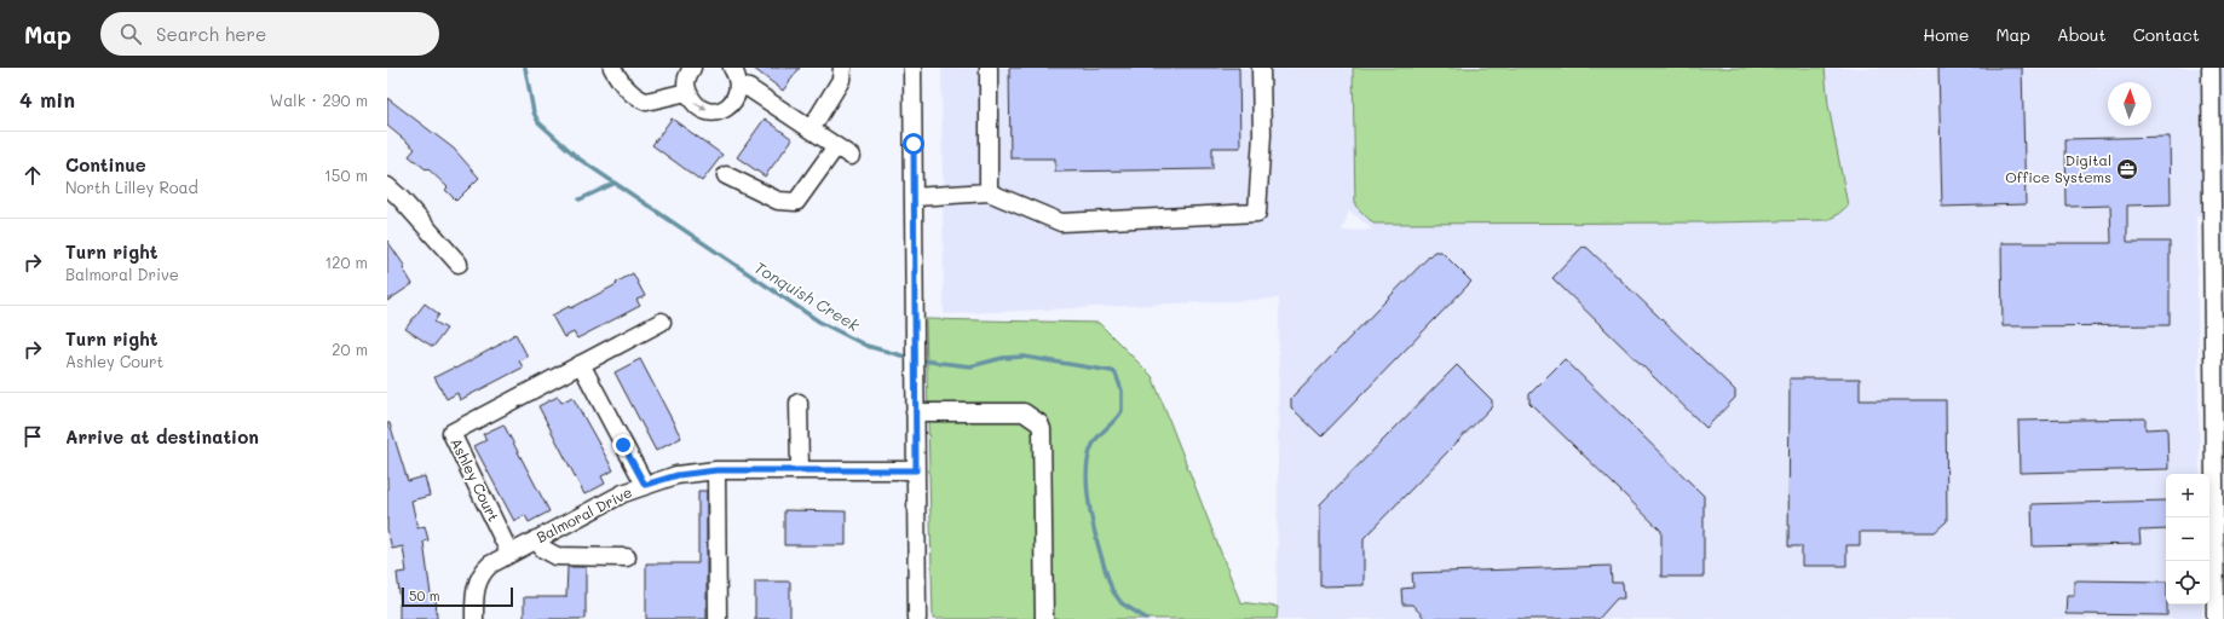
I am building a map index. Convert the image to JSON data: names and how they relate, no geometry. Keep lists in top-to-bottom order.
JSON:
{
  "streets": {
    "street": ["Ashley Court", "Balmoral Drive"]
  },
  "crossings": [
    ["Ashley Court", "Balmoral Drive"]
  ],
  "water": ["Tonquish Creek"],
  "places": {
    "office": ["Digital Office Systems"]
  },
  "scale_bar": "50 m",
  "north": "top",
  "page": {
    "header": "Map",
    "search": "Search here",
    "nav": [
      "Home",
      "Map",
      "About",
      "Contact"
    ],
    "heading": ["4 min", "Walk · 290 m"],
    "list": [
      ["Continue", "North Lilley Road", "150 m"],
      ["Turn right", "Balmoral Drive", "120 m"],
      ["Turn right", "Ashley Court", "20 m"],
      "Arrive at destination"
    ],
    "map_buttons": ["+", "−"],
    "scale": "50 m"
  }
}
